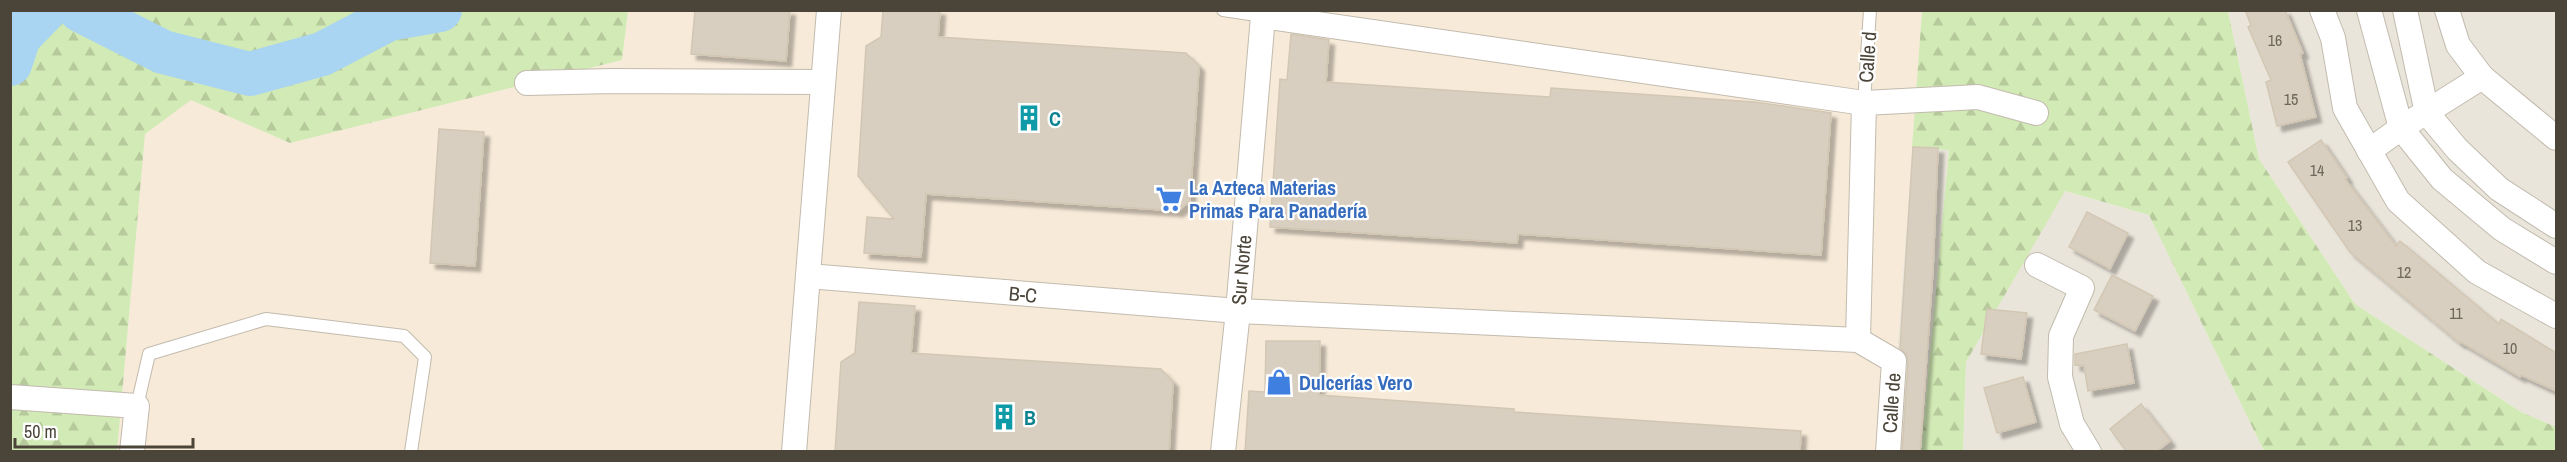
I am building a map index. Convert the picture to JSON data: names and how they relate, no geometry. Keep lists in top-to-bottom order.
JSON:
{
  "streets": {
    "street": ["Sur Norte", "B-C", "Calle de"],
    "lane": ["Calle d"]
  },
  "crossings": [
    ["Sur Norte", "B-C"],
    ["B-C", "Calle de"]
  ],
  "places": {
    "building": ["C", "B"],
    "supermarket": ["La Azteca Materias Primas Para Panadería"],
    "shop": ["Dulcerías Vero"]
  },
  "house_numbers": [
    "16",
    "15",
    "14",
    "13",
    "12",
    "11",
    "10"
  ],
  "scale_bar": "50 m"
}
